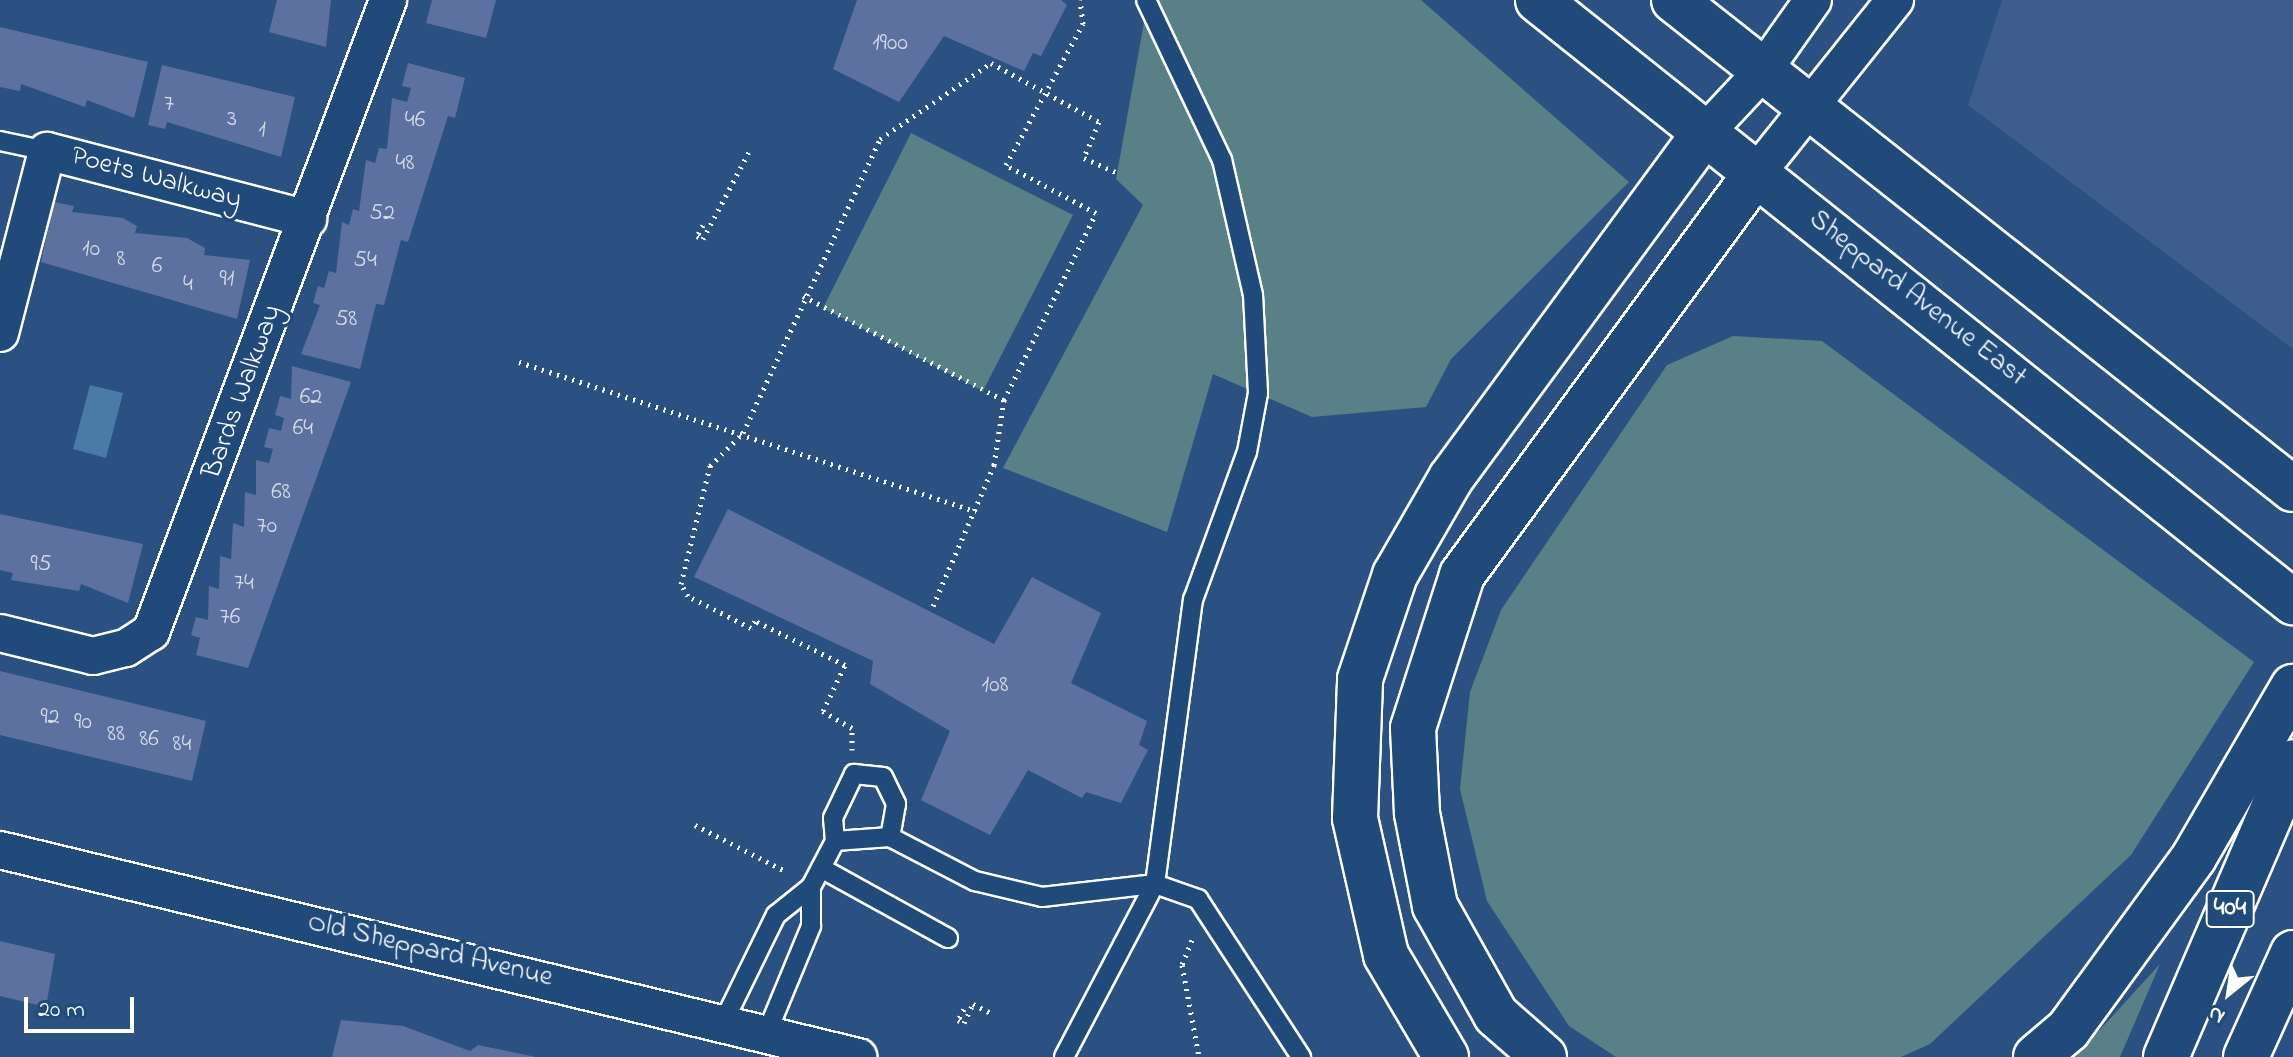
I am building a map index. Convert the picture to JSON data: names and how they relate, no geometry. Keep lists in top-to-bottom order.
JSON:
{
  "streets": {
    "main road": ["Sheppard Avenue East", "404"],
    "street": ["Poets Walkway", "Bards Walkway", "Old Sheppard Avenue"]
  },
  "crossings": [
    ["Poets Walkway", "Bards Walkway"]
  ],
  "house_numbers": [
    "1900",
    "7",
    "3",
    "46",
    "1",
    "48",
    "52",
    "10",
    "8",
    "54",
    "6",
    "91",
    "4",
    "58",
    "62",
    "64",
    "68",
    "70",
    "95",
    "74",
    "76",
    "108",
    "92",
    "90",
    "88",
    "86",
    "84"
  ],
  "scale_bar": "20 m",
  "north": "bottom left"
}
